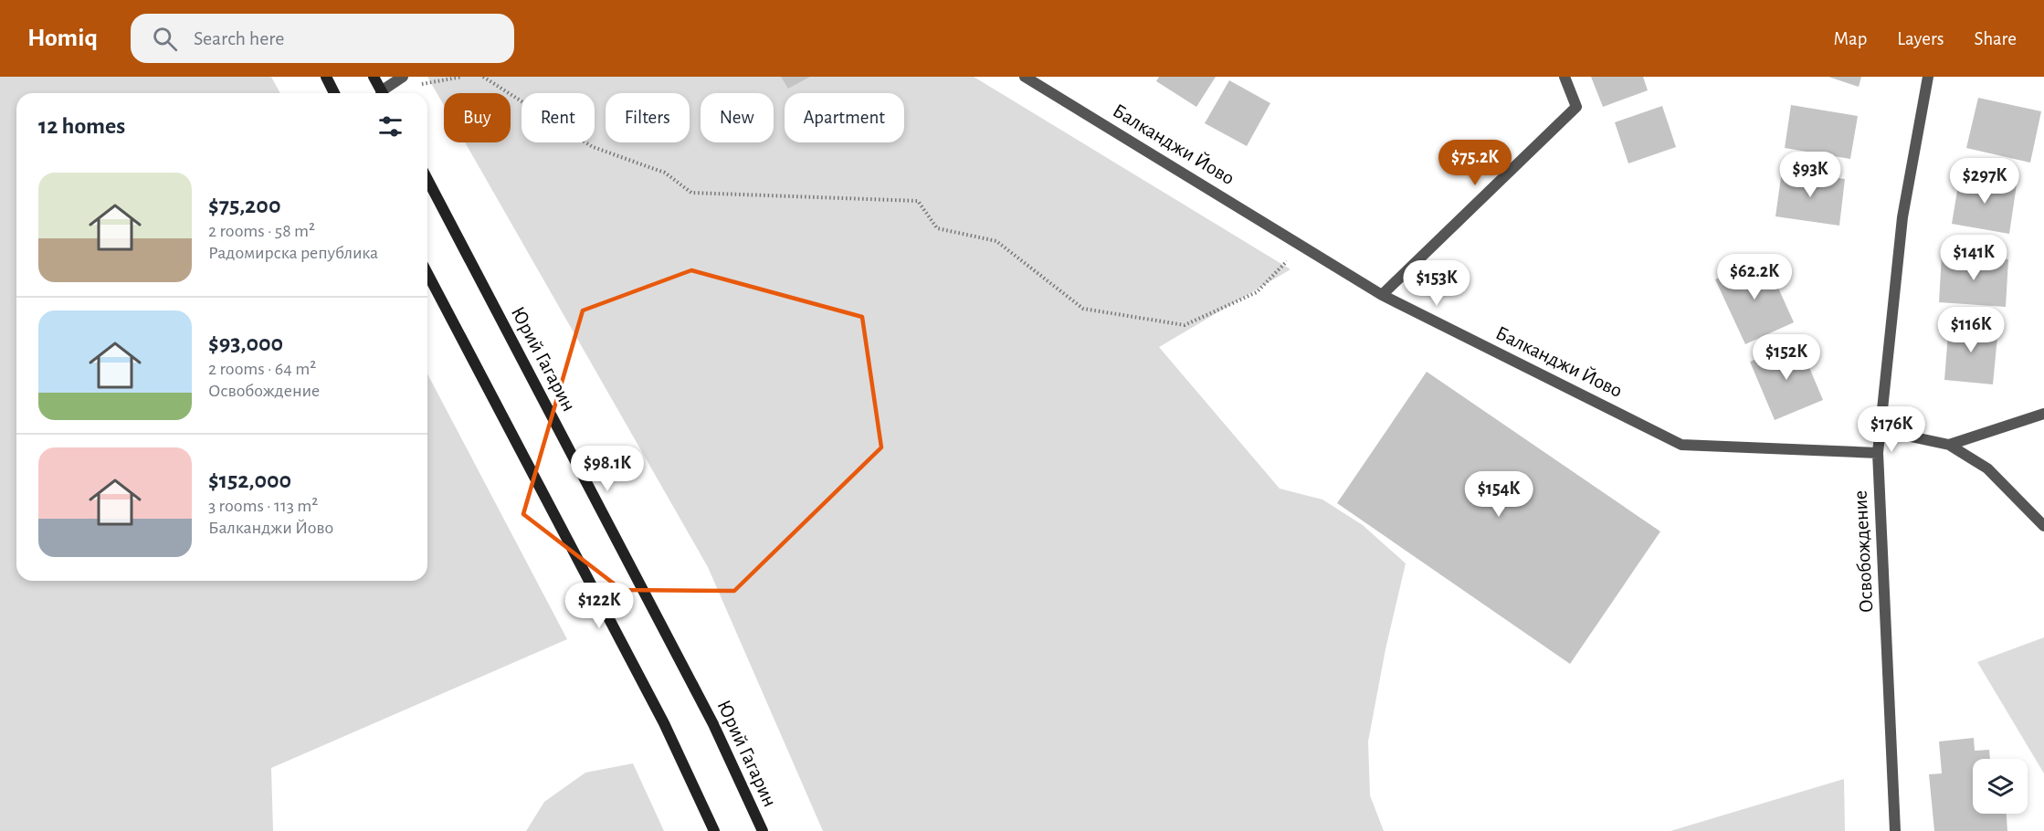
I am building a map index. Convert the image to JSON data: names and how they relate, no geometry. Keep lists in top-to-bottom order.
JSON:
{
  "streets": {
    "street": ["Балканджи Йово", "Юрий Гагарин", "Освобождение"]
  },
  "crossings": [
    ["Балканджи Йово", "Освобождение"]
  ],
  "page": {
    "header": "Homiq",
    "search": "Search here",
    "nav": ["Map", "Layers", "Share"],
    "chip": [
      "Buy",
      "Rent",
      "Filters",
      "New",
      "Apartment"
    ],
    "heading": "12 homes",
    "price": [
      "$75.2K",
      "$93K",
      "$297K",
      "$141K",
      "$62.2K",
      "$153K",
      "$116K",
      "$152K",
      "$176K",
      "$98.1K",
      "$154K",
      "$122K"
    ],
    "list": [
      {
        "name": "$75,200",
        "note": "2 rooms · 58 m² · Радомирска република"
      },
      {
        "name": "$93,000",
        "note": "2 rooms · 64 m² · Освобождение"
      },
      {
        "name": "$152,000",
        "note": "3 rooms · 113 m² · Балканджи Йово"
      }
    ]
  }
}
